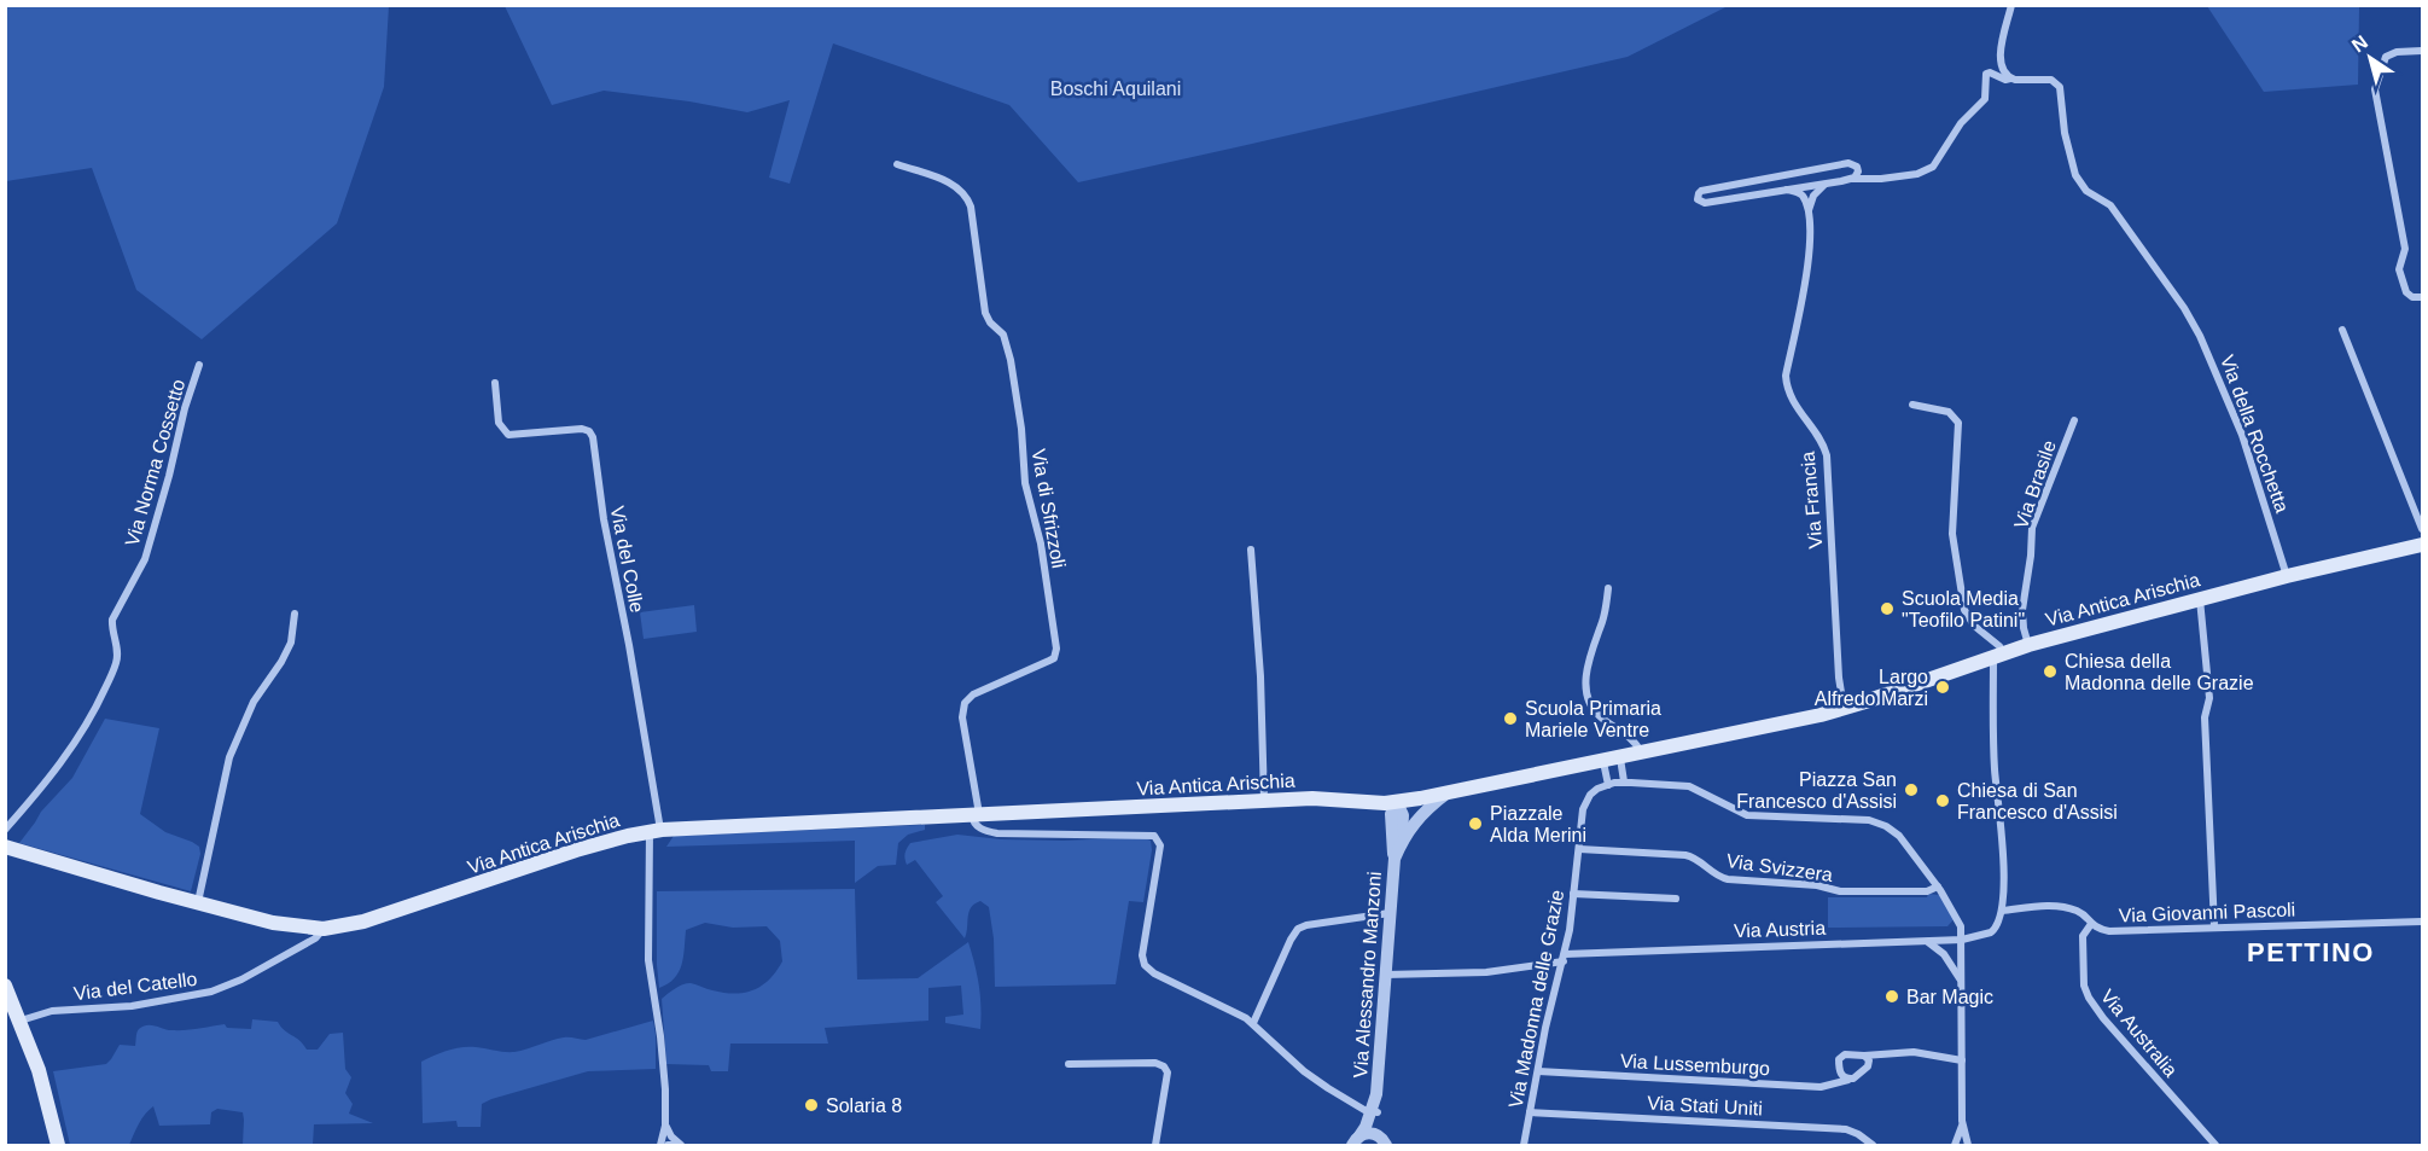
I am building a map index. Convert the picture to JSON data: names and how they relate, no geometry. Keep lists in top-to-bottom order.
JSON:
{
  "streets": {
    "main road": ["Via Antica Arischia"],
    "street": [
      "Via della Rocchetta",
      "Via Norma Cossetto",
      "Via Brasile",
      "Via Francia",
      "Via di Sfrizzoli",
      "Via del Colle",
      "Via Svizzera",
      "Via Giovanni Pascoli",
      "Via Austria",
      "Via Alessandro Manzoni",
      "Via del Catello",
      "Via Madonna delle Grazie",
      "Via Australia",
      "Via Lussemburgo",
      "Via Stati Uniti"
    ]
  },
  "crossings": [
    ["Via della Rocchetta", "Via Antica Arischia"],
    ["Via Brasile", "Via Antica Arischia"],
    ["Via Francia", "Via Antica Arischia"],
    ["Via di Sfrizzoli", "Via Antica Arischia"],
    ["Via del Colle", "Via Antica Arischia"],
    ["Via Antica Arischia", "Via Alessandro Manzoni"],
    ["Via Antica Arischia", "Via del Catello"],
    ["Via Svizzera", "Via Madonna delle Grazie"],
    ["Via Giovanni Pascoli", "Via Austria"],
    ["Via Giovanni Pascoli", "Via Australia"],
    ["Via Austria", "Via Alessandro Manzoni"],
    ["Via Austria", "Via Madonna delle Grazie"],
    ["Via Madonna delle Grazie", "Via Lussemburgo"],
    ["Via Madonna delle Grazie", "Via Stati Uniti"]
  ],
  "districts": ["PETTINO"],
  "parks": ["Boschi Aquilani"],
  "places": [
    "Scuola Media \"Teofilo Patini\"",
    "Chiesa della Madonna delle Grazie",
    "Largo Alfredo Marzi",
    "Scuola Primaria Mariele Ventre",
    "Piazza San Francesco d'Assisi",
    "Chiesa di San Francesco d'Assisi",
    "Piazzale Alda Merini",
    "Bar Magic",
    "Solaria 8"
  ],
  "north": "top left"
}
